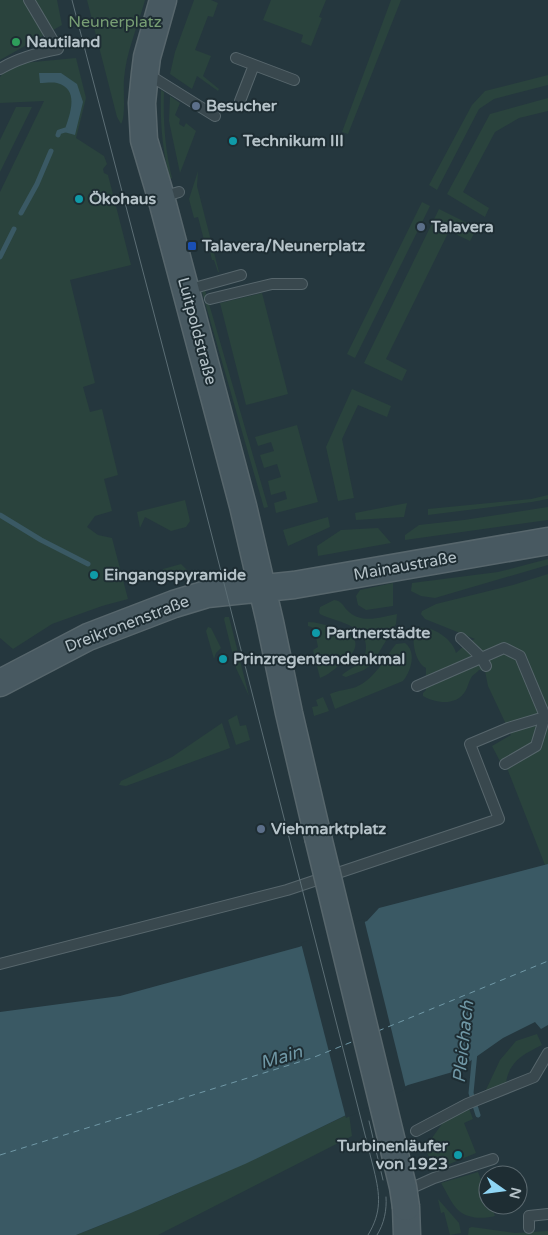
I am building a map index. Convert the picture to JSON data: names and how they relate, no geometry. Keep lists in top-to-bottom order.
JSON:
{
  "streets": {
    "main road": ["Luitpoldstraße", "Mainaustraße", "Dreikronenstraße"]
  },
  "crossings": [
    ["Luitpoldstraße", "Mainaustraße"],
    ["Luitpoldstraße", "Dreikronenstraße"],
    ["Mainaustraße", "Dreikronenstraße"]
  ],
  "water": ["Pleichach", "Main"],
  "parks": ["Neunerplatz"],
  "places": {
    "other": [
      "Nautiland",
      "Besucher",
      "Technikum III",
      "Ökohaus",
      "Talavera",
      "Eingangspyramide",
      "Partnerstädte",
      "Prinzregentendenkmal",
      "Viehmarktplatz",
      "Turbinenläufer von 1923"
    ],
    "transit": ["Talavera/Neunerplatz"]
  },
  "north": "right"
}
